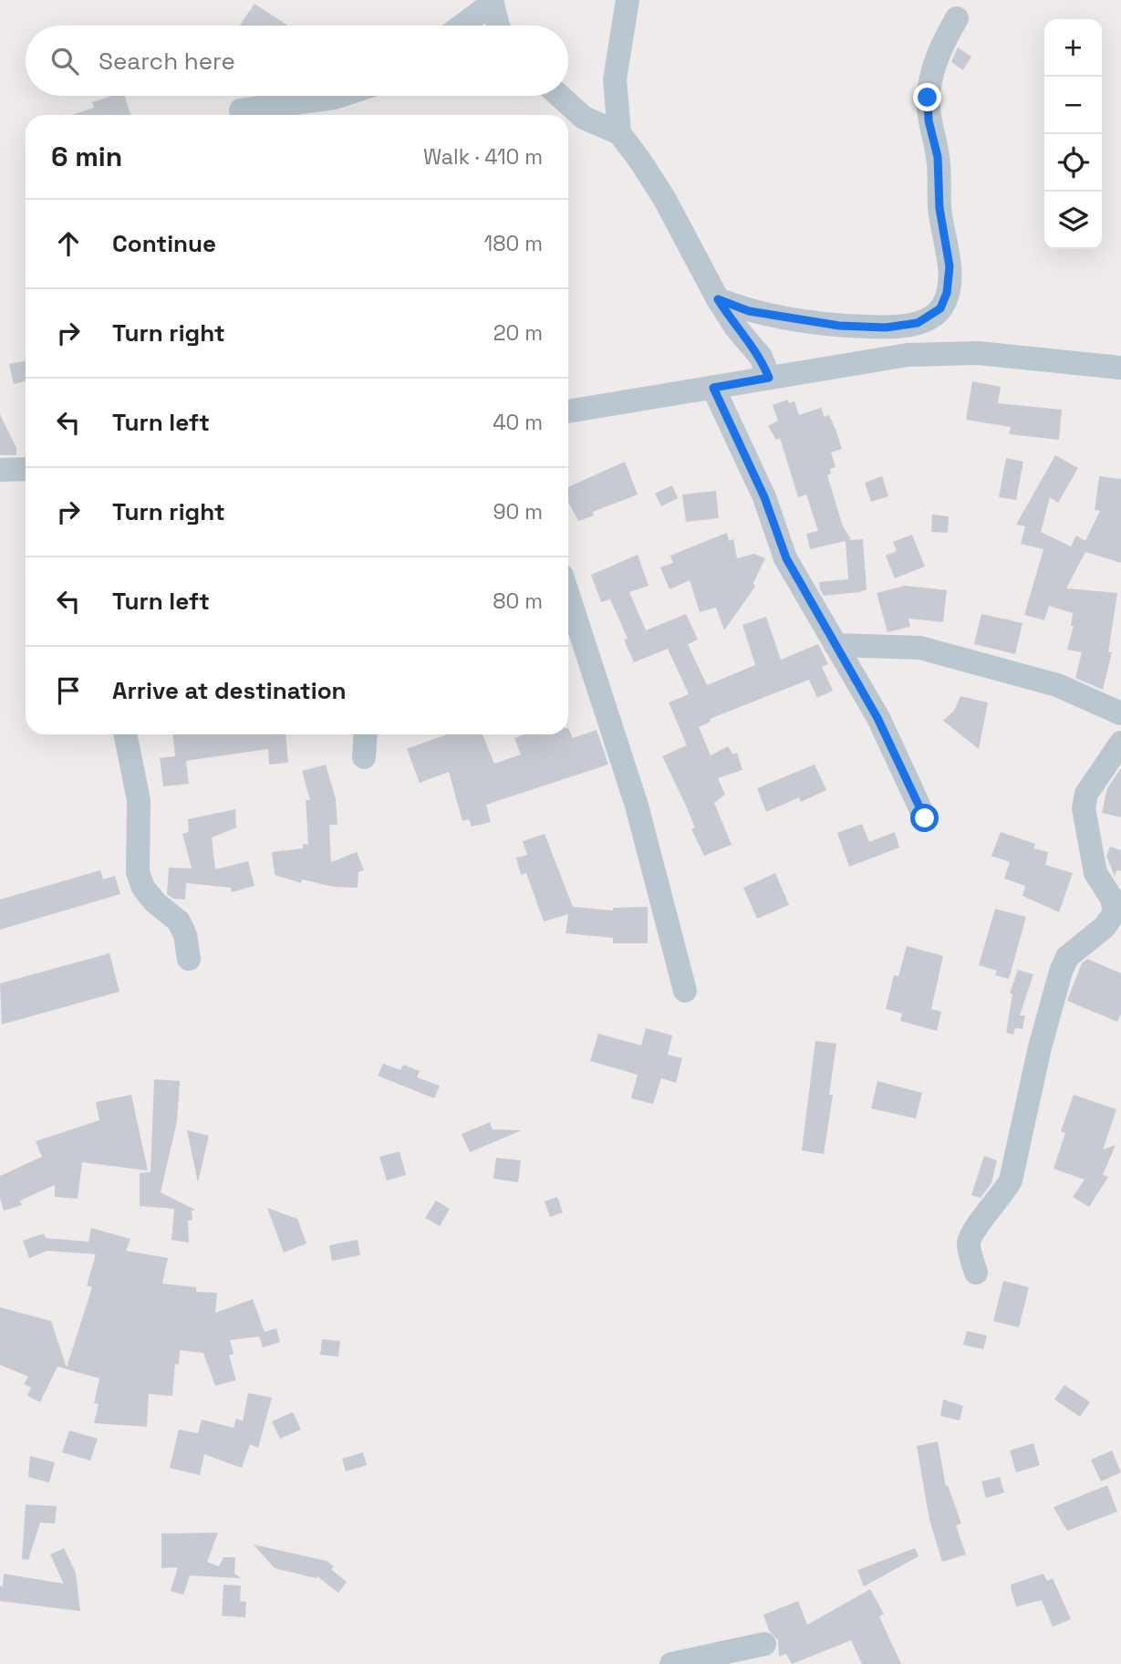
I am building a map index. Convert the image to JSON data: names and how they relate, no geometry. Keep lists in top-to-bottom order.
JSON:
{
  "page": {
    "map_buttons": ["+", "−"],
    "search": "Search here",
    "heading": ["6 min", "Walk · 410 m"],
    "list": [
      ["Continue", "180 m"],
      ["Turn right", "20 m"],
      ["Turn left", "40 m"],
      ["Turn right", "90 m"],
      ["Turn left", "80 m"],
      "Arrive at destination"
    ]
  }
}
